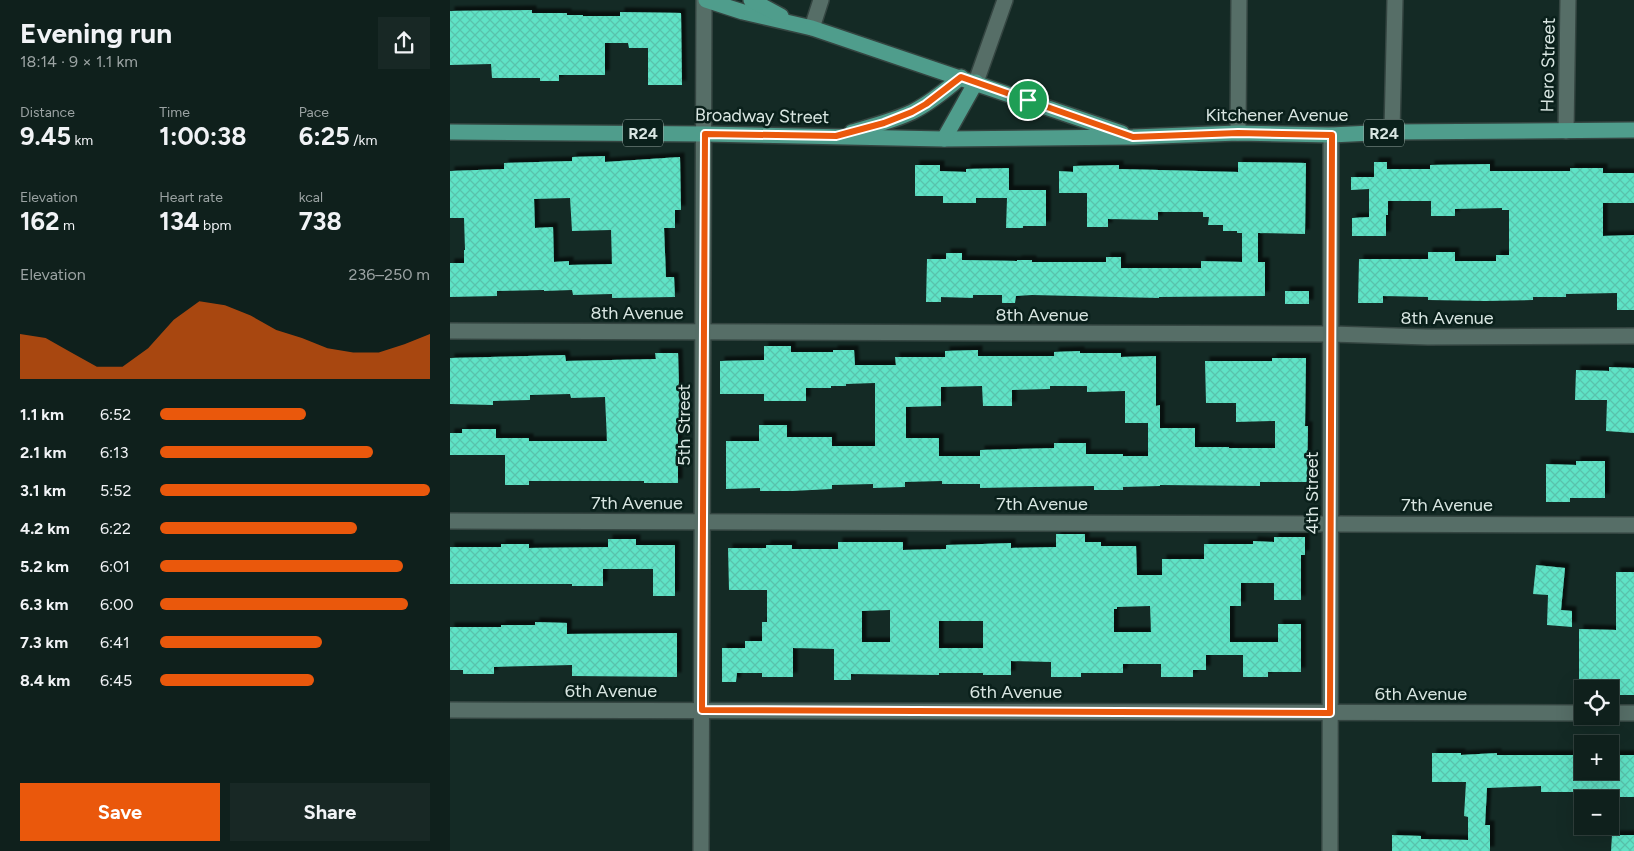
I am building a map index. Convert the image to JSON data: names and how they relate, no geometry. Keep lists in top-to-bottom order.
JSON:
{
  "streets": {
    "main road": ["Kitchener Avenue", "Broadway Street", "R24"],
    "street": [
      "Hero Street",
      "8th Avenue",
      "5th Street",
      "4th Street",
      "7th Avenue",
      "6th Avenue"
    ]
  },
  "crossings": [
    ["Hero Street", "Kitchener Avenue"],
    ["Kitchener Avenue", "Broadway Street"],
    ["Kitchener Avenue", "R24"],
    ["Kitchener Avenue", "5th Street"],
    ["Kitchener Avenue", "4th Street"],
    ["Broadway Street", "R24"],
    ["Broadway Street", "5th Street"],
    ["8th Avenue", "5th Street"],
    ["8th Avenue", "4th Street"],
    ["5th Street", "7th Avenue"],
    ["5th Street", "6th Avenue"],
    ["4th Street", "7th Avenue"],
    ["4th Street", "6th Avenue"]
  ],
  "page": {
    "heading": ["Evening run", "18:14 · 9 × 1.1 km"],
    "stats": [
      ["Distance", "9.45 km"],
      ["Time", "1:00:38"],
      ["Pace", "6:25 /km"],
      ["Elevation", "162 m"],
      ["Heart rate", "134 bpm"],
      ["kcal", "738"]
    ],
    "chart": ["Elevation", "236–250 m"],
    "list": [
      {
        "name": "1.1 km",
        "note": "6:52"
      },
      {
        "name": "2.1 km",
        "note": "6:13"
      },
      {
        "name": "3.1 km",
        "note": "5:52"
      },
      {
        "name": "4.2 km",
        "note": "6:22"
      },
      {
        "name": "5.2 km",
        "note": "6:01"
      },
      {
        "name": "6.3 km",
        "note": "6:00"
      },
      {
        "name": "7.3 km",
        "note": "6:41"
      },
      {
        "name": "8.4 km",
        "note": "6:45"
      }
    ],
    "map_buttons": ["+", "−"],
    "buttons": ["Save", "Share"]
  }
}
